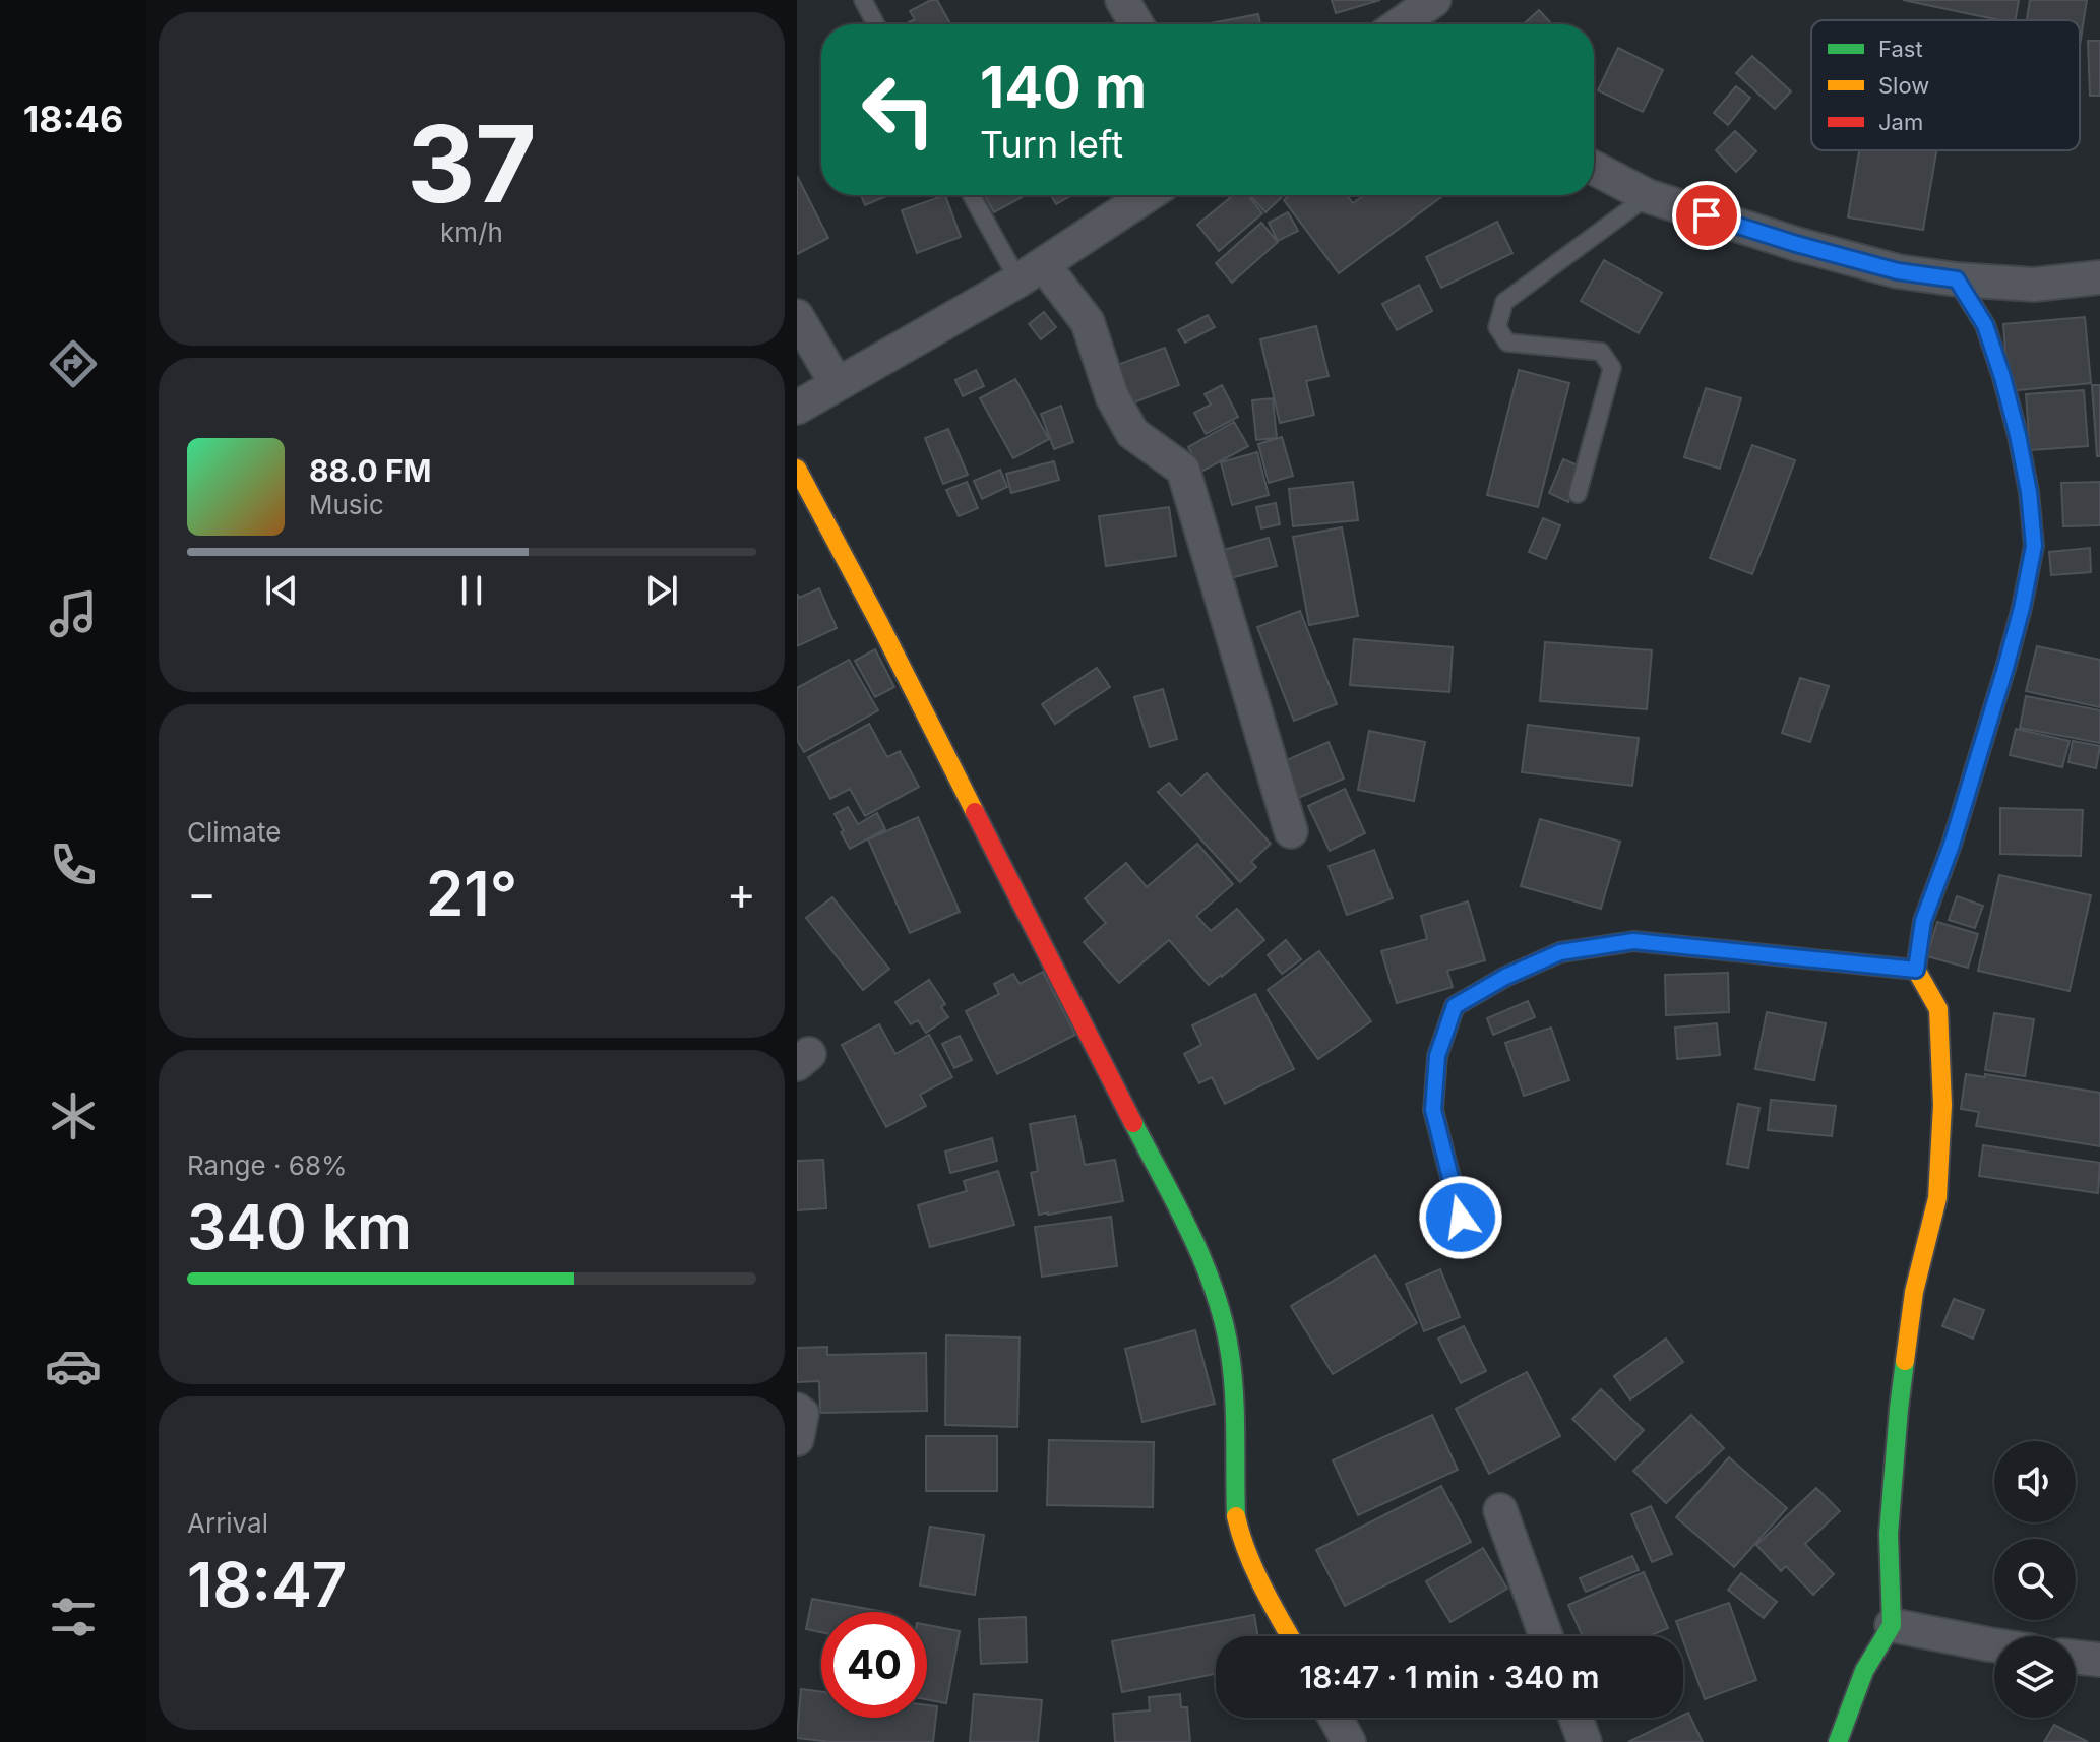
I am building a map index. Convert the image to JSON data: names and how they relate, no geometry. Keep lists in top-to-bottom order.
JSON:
{
  "legend": ["Fast", "Slow", "Jam"],
  "page": {
    "tabs": "18:46",
    "tile": [
      ["37", "km/h"],
      "Climate",
      ["Range · 68%", "340 km"],
      ["Arrival", "18:47"]
    ],
    "turn": ["140 m", "Turn left"],
    "song": ["88.0 FM", "Music"],
    "heat": ["−", "21°", "+"],
    "limit": "40",
    "trip": "18:47 · 1 min · 340 m"
  }
}
